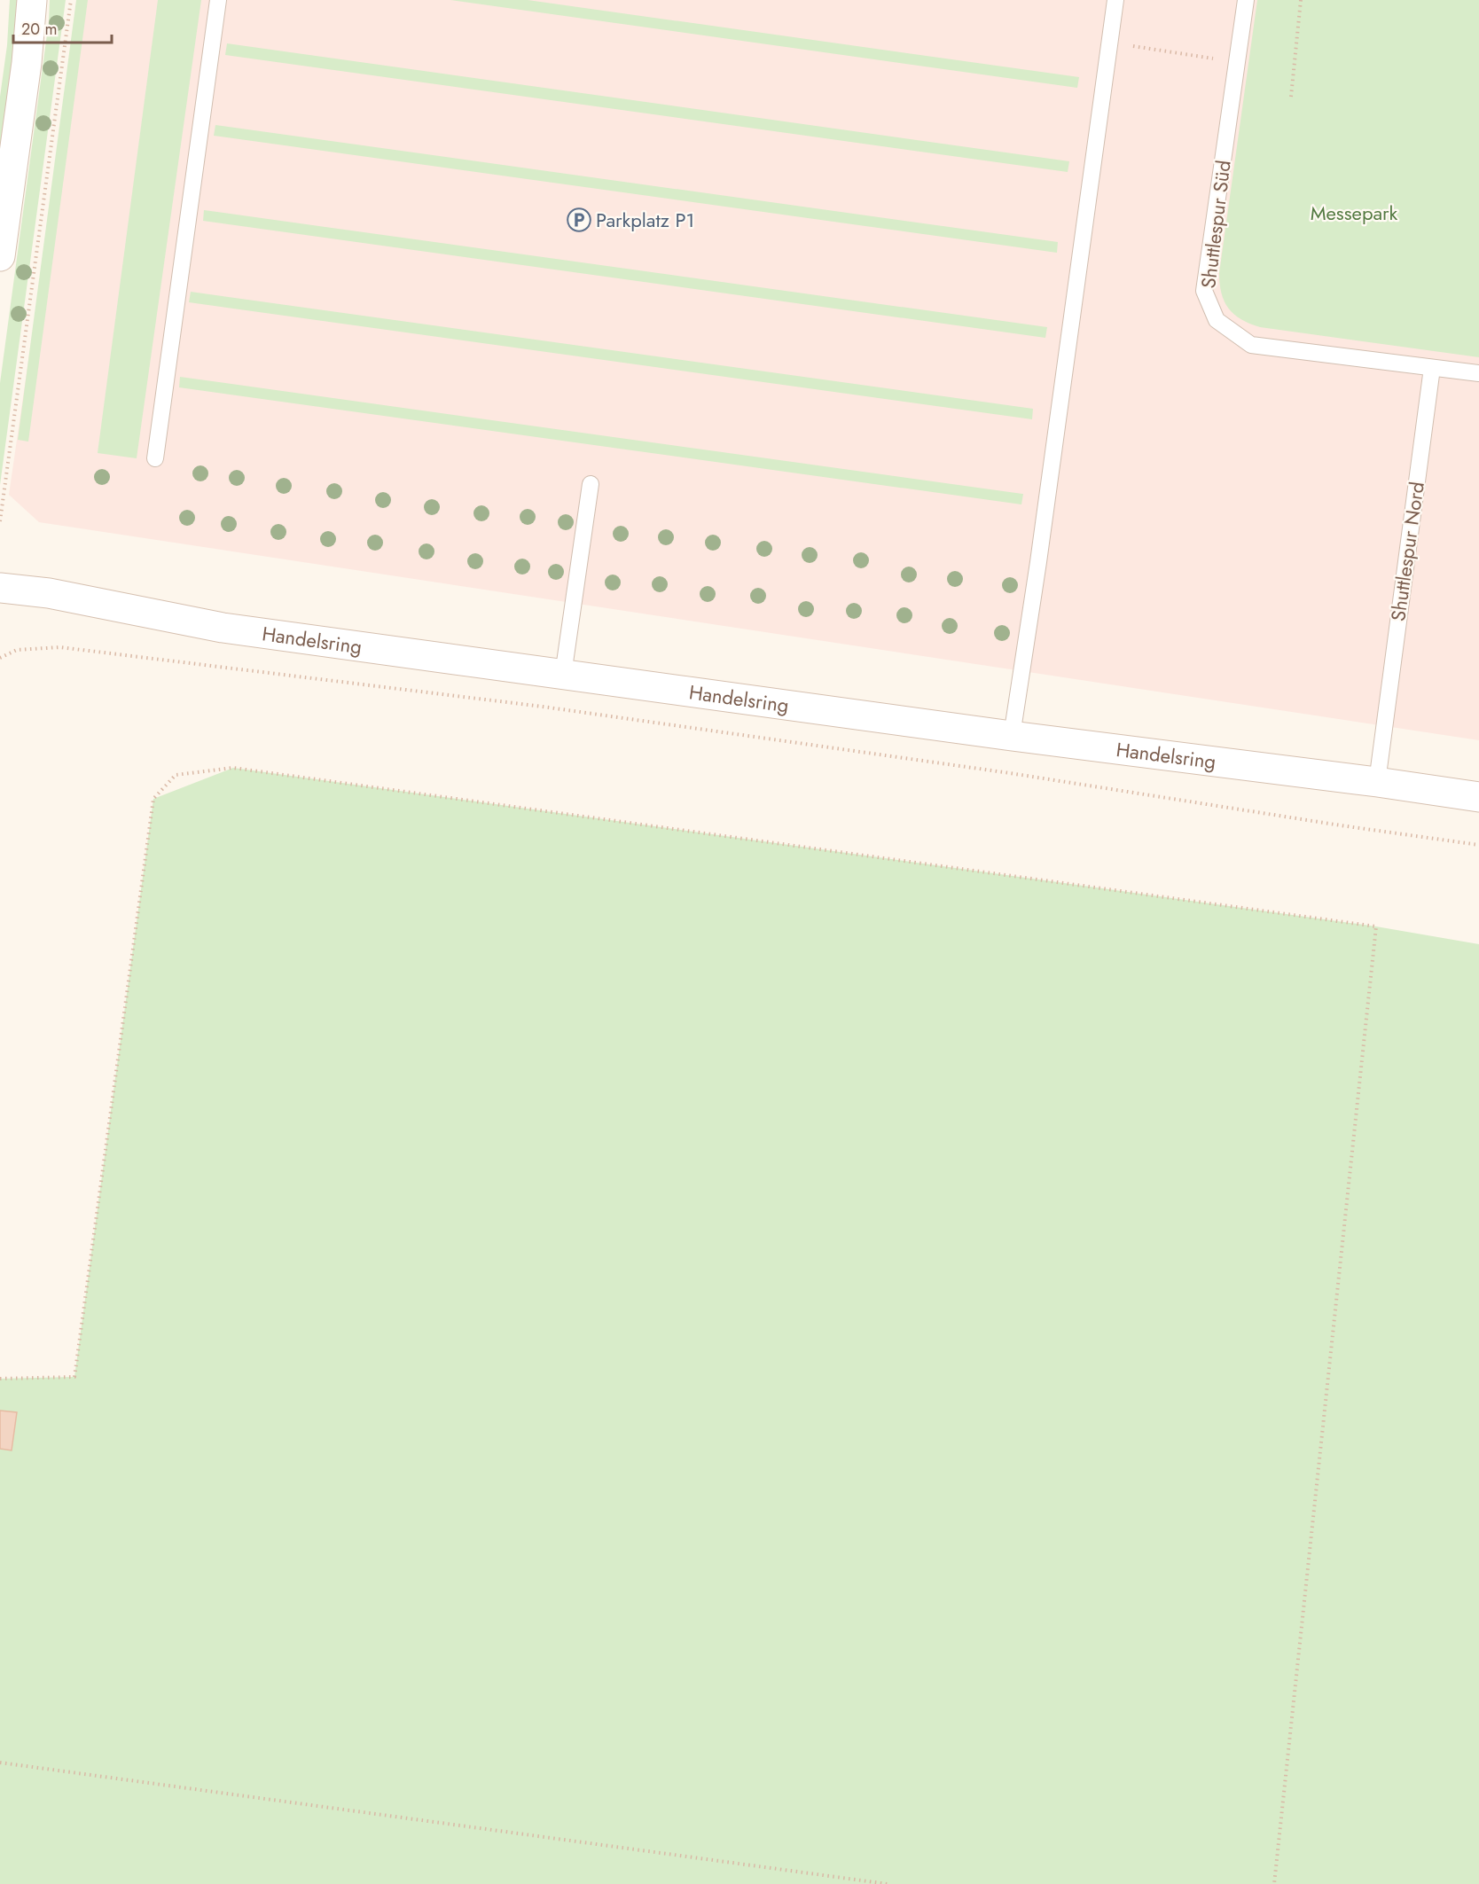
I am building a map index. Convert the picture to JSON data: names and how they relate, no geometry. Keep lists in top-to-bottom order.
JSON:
{
  "streets": {
    "main road": ["Handelsring"],
    "lane": ["Shuttlespur Süd", "Shuttlespur Nord"]
  },
  "crossings": [
    ["Shuttlespur Süd", "Shuttlespur Nord"],
    ["Shuttlespur Nord", "Handelsring"]
  ],
  "parks": ["Messepark"],
  "places": {
    "parking": ["Parkplatz P1"]
  },
  "scale_bar": "20 m"
}
